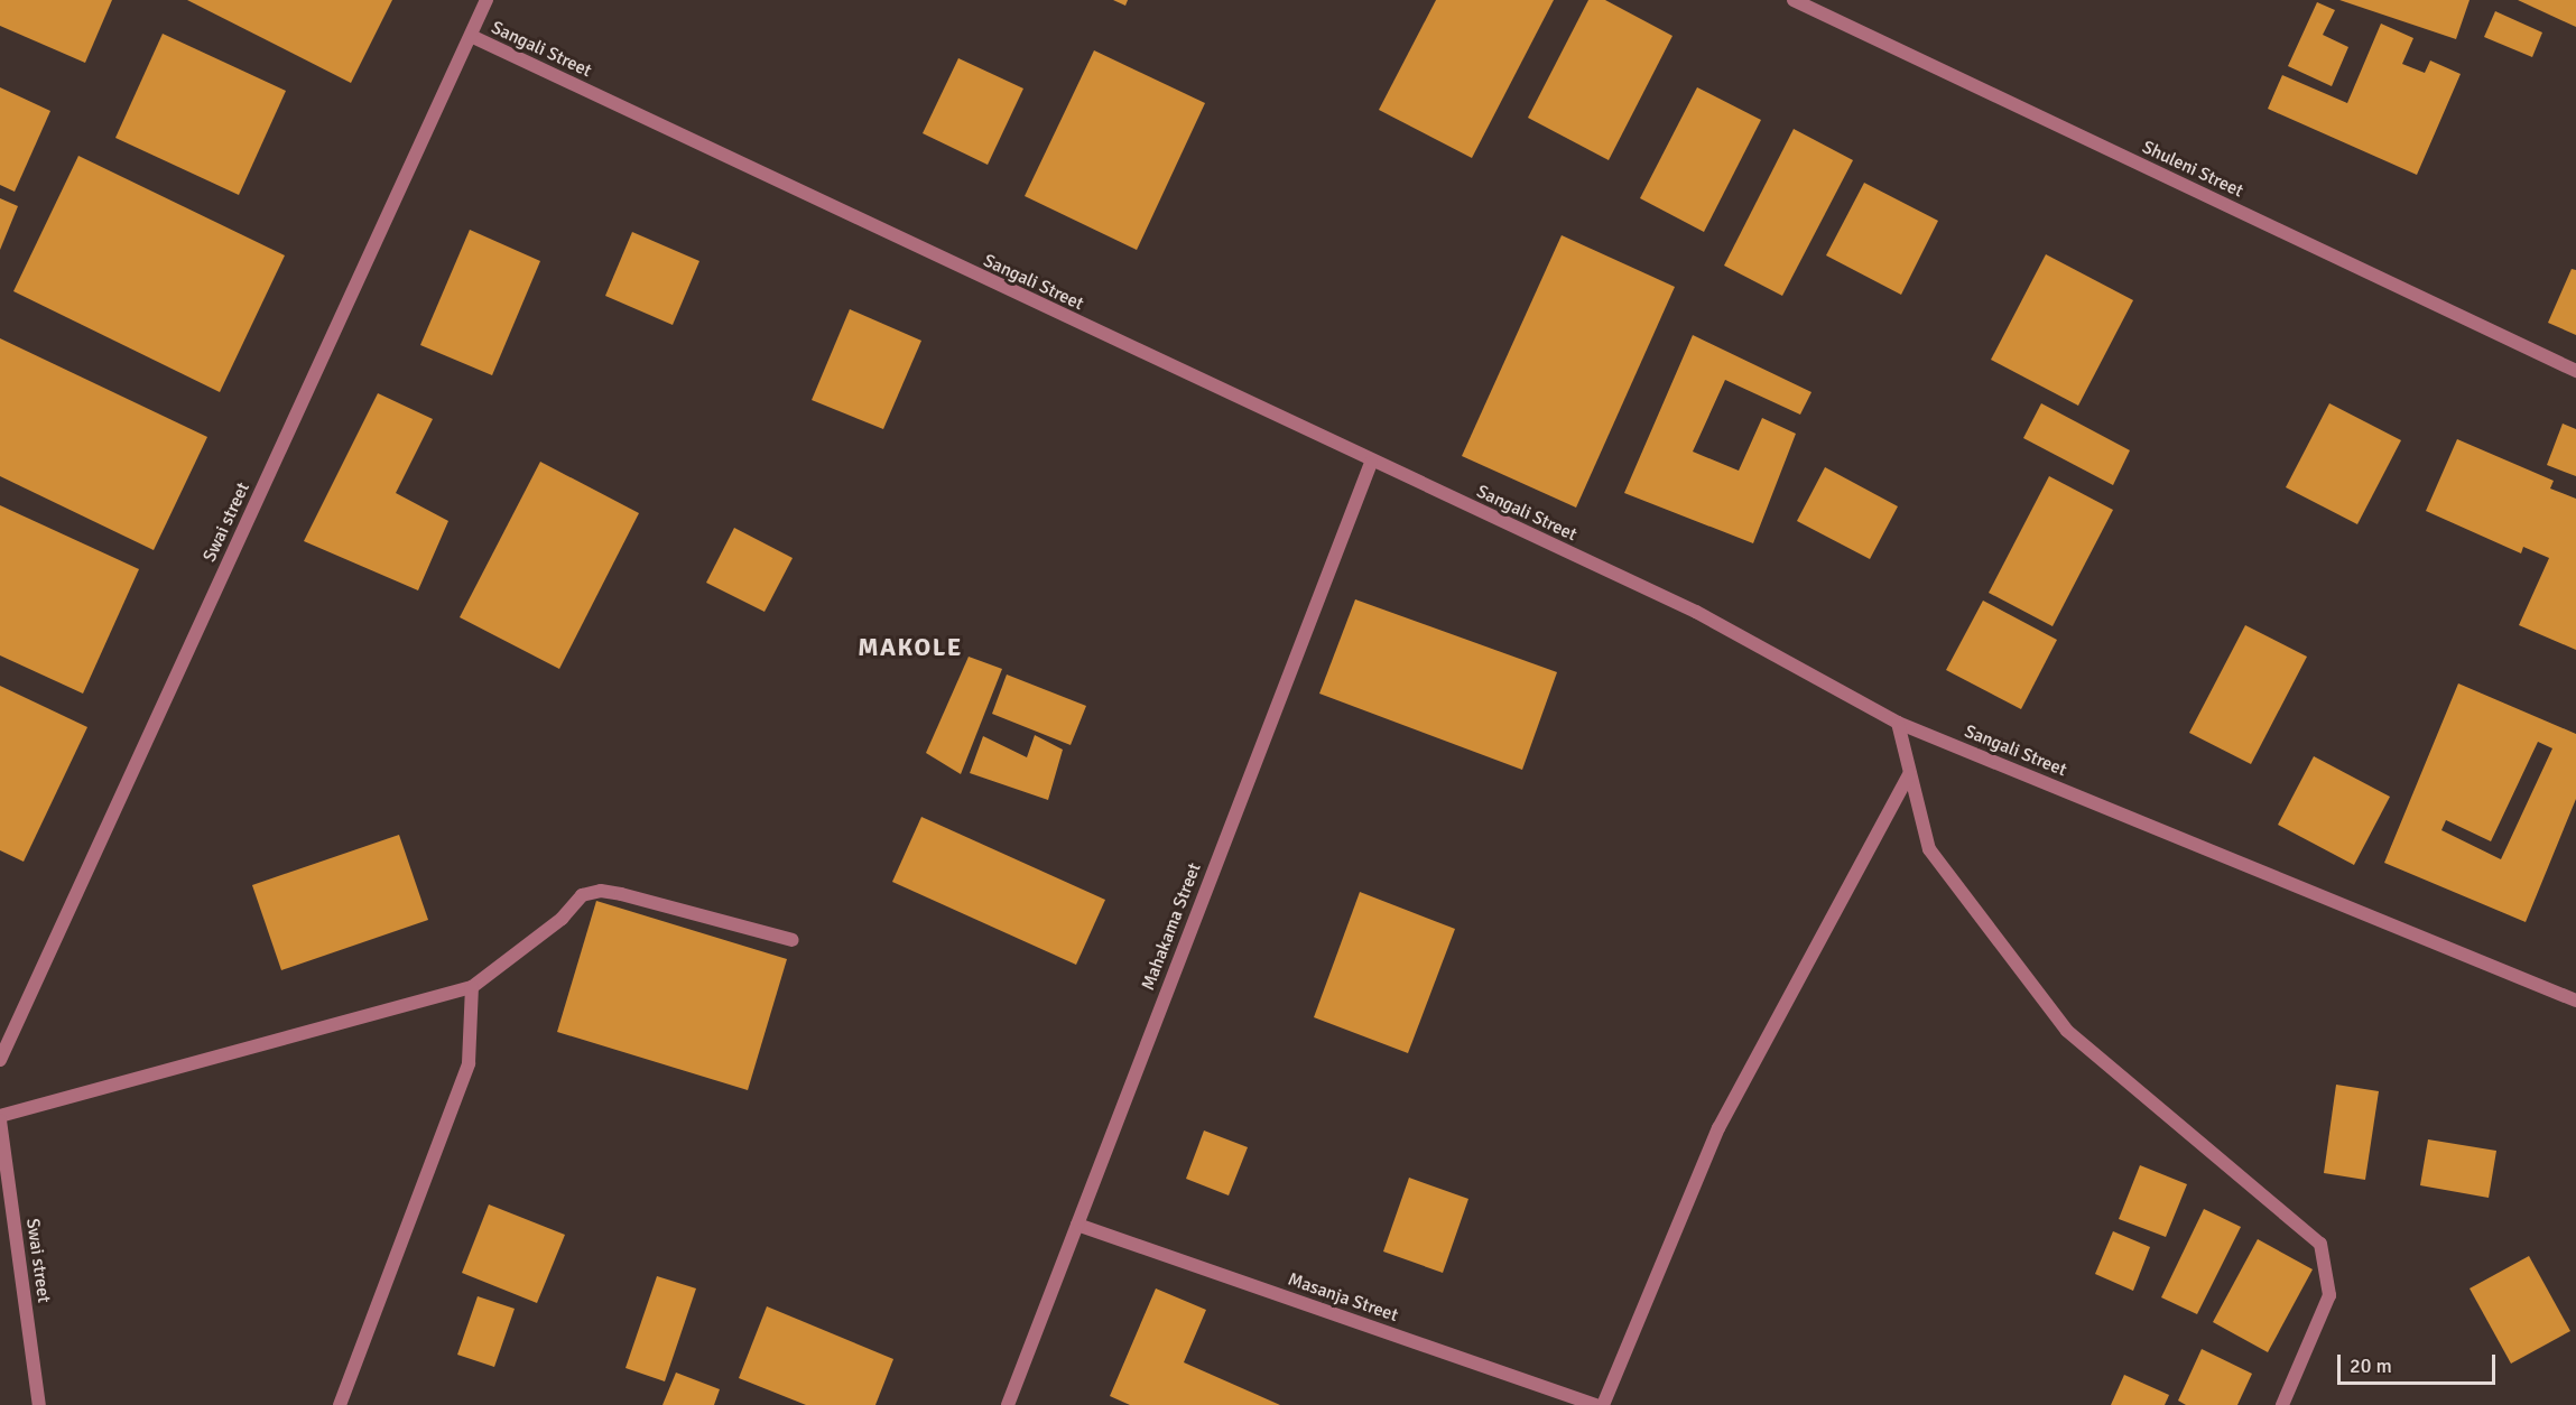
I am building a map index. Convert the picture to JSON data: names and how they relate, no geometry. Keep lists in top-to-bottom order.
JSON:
{
  "streets": {
    "street": [
      "Sangali Street",
      "Shuleni Street",
      "Swai street",
      "Mahakama Street",
      "Masanja Street"
    ]
  },
  "crossings": [
    ["Sangali Street", "Swai street"],
    ["Sangali Street", "Mahakama Street"],
    ["Mahakama Street", "Masanja Street"]
  ],
  "districts": ["MAKOLE"],
  "scale_bar": "20 m"
}
